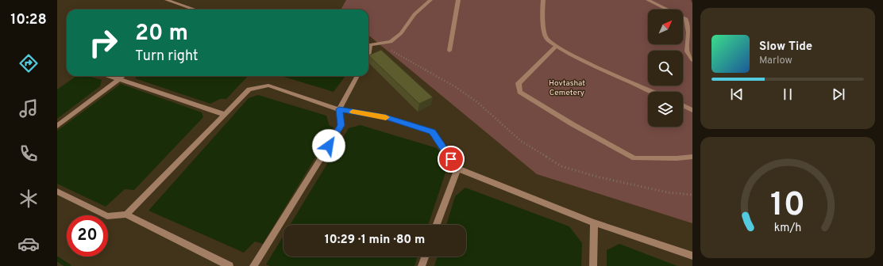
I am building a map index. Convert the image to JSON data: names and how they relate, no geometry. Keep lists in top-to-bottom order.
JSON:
{
  "parks": ["Hovtashat Cemetery"],
  "north": "top right",
  "page": {
    "tabs": "10:28",
    "turn": ["20 m", "Turn right"],
    "song": ["Slow Tide", "Marlow"],
    "limit": "20",
    "trip": "10:29 · 1 min · 80 m",
    "gauge": ["10", "km/h"]
  }
}
